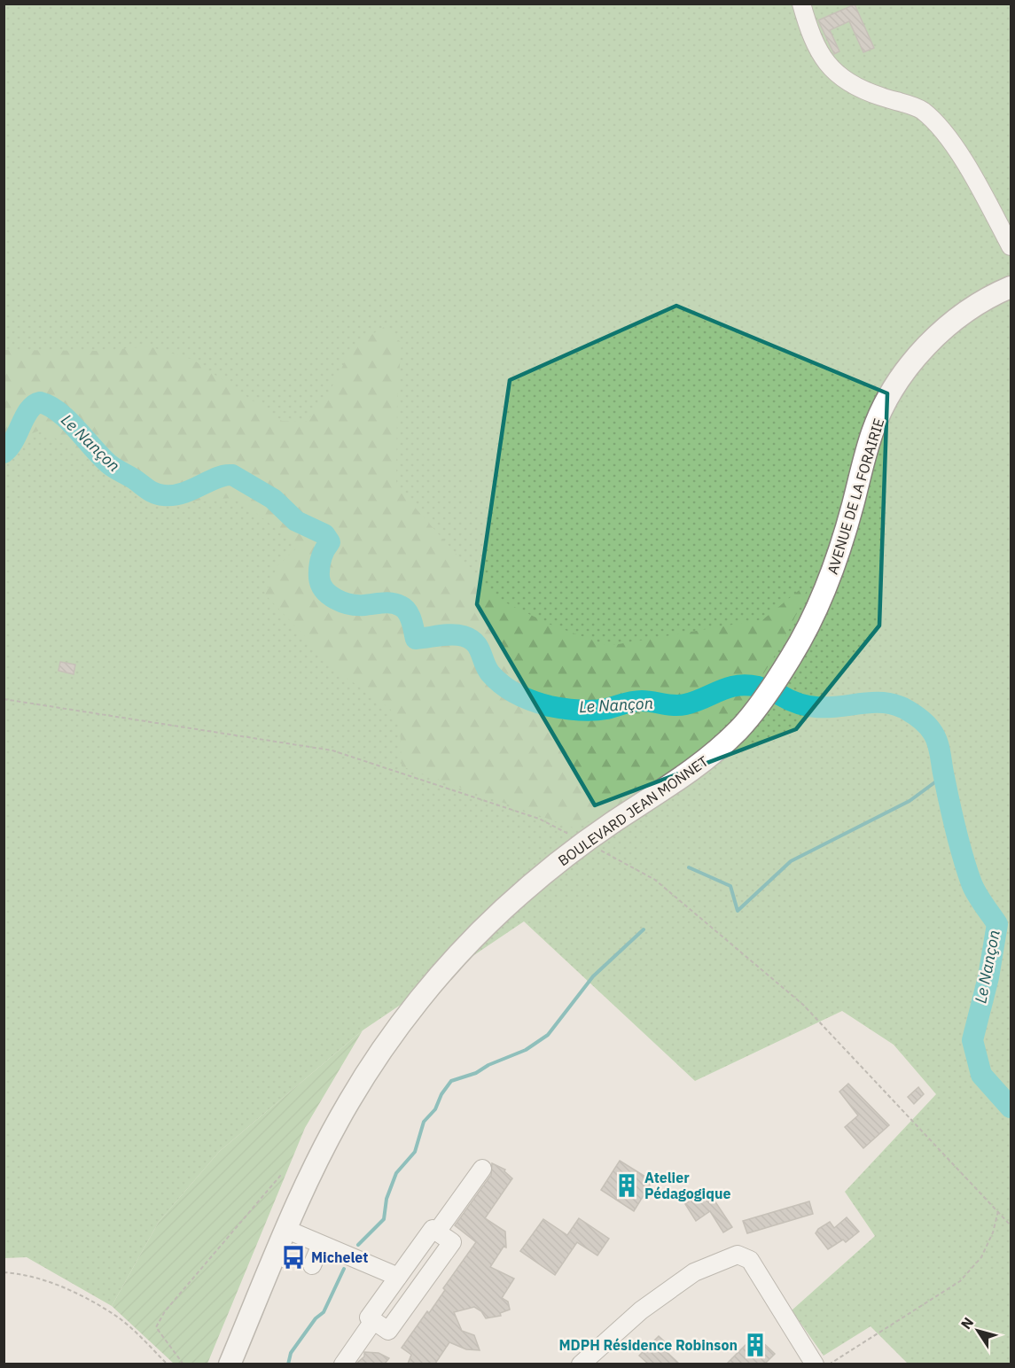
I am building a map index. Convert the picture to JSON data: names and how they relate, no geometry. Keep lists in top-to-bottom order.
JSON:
{
  "streets": {
    "main road": ["AVENUE DE LA FORAIRIE", "BOULEVARD JEAN MONNET"]
  },
  "crossings": [
    ["AVENUE DE LA FORAIRIE", "BOULEVARD JEAN MONNET"]
  ],
  "water": ["Le Nançon"],
  "places": {
    "building": ["Atelier Pédagogique", "MDPH Résidence Robinson"],
    "bus stop": ["Michelet"]
  },
  "north": "top left"
}
